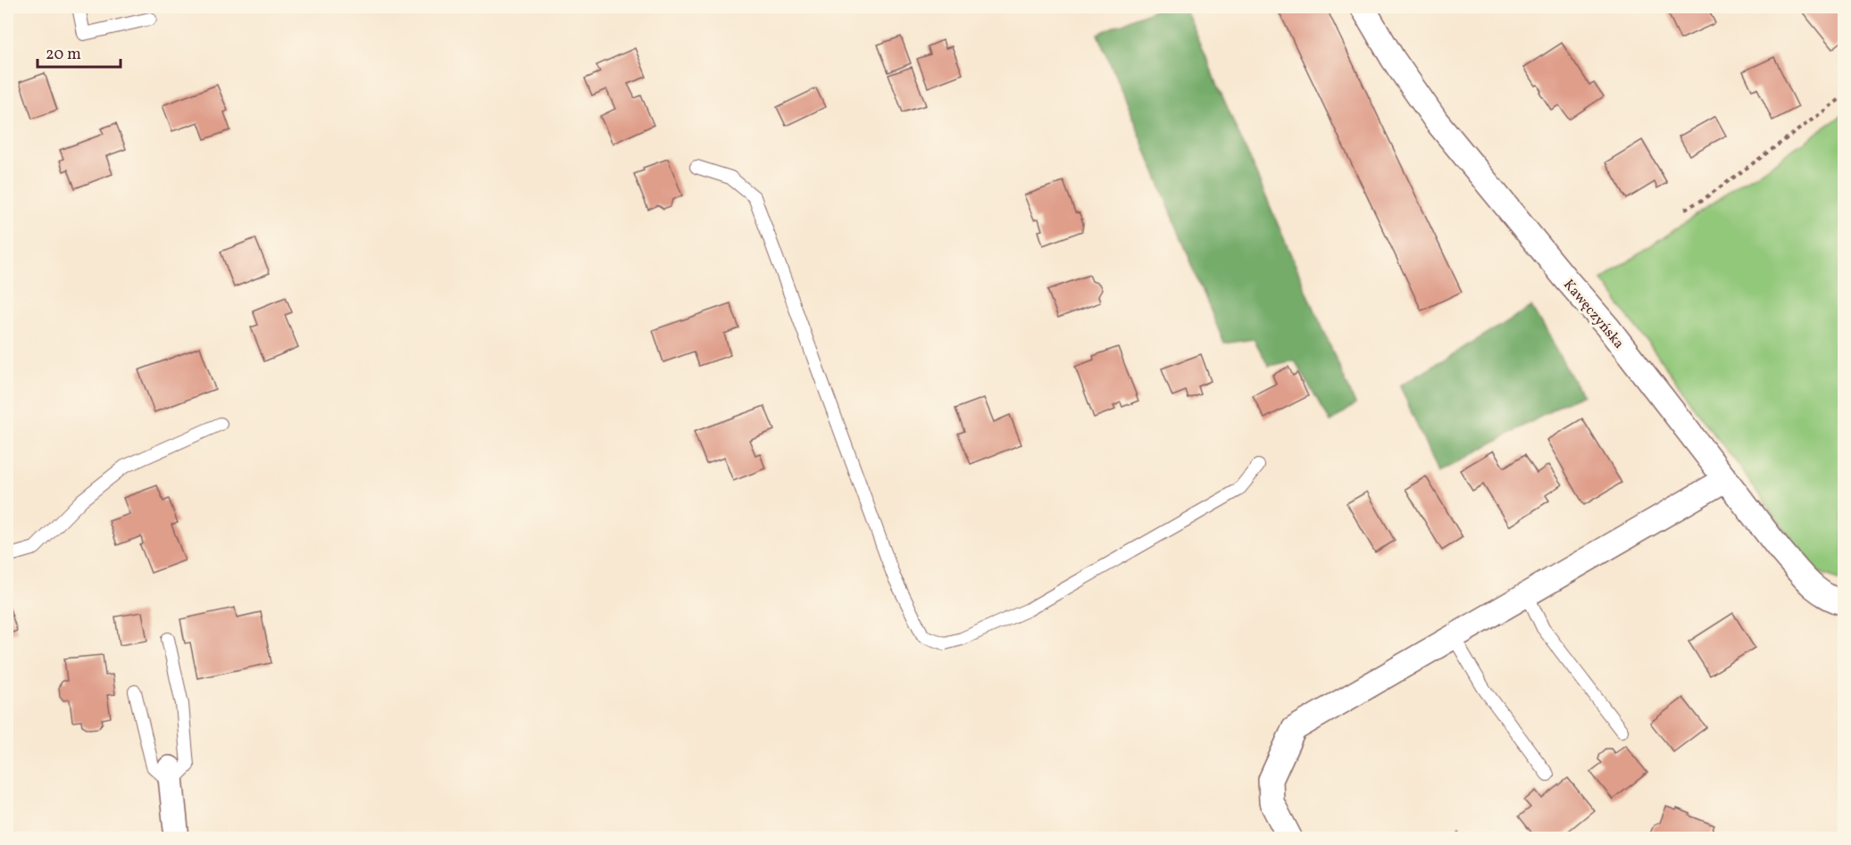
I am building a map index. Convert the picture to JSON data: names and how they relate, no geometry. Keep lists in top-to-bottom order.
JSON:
{
  "streets": {
    "street": ["Kawęczyńska"]
  },
  "scale_bar": "20 m"
}
